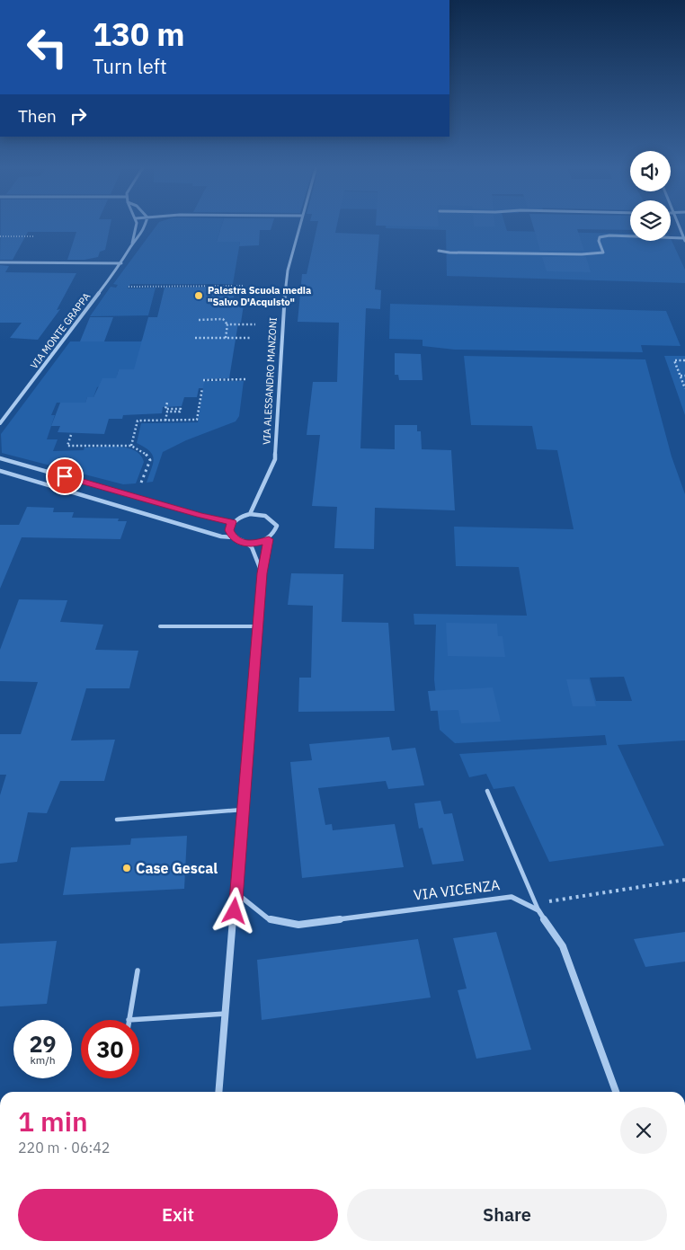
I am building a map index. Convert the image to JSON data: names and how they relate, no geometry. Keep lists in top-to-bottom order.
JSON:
{
  "streets": {
    "street": ["VIA MONTE GRAPPA", "VIA ALESSANDRO MANZONI", "VIA VICENZA"]
  },
  "places": ["Palestra Scuola media \"Salvo D'Acquisto\"", "Case Gescal"],
  "page": {
    "turn": ["130 m", "Turn left"],
    "then": "Then",
    "speed": "29 km/h",
    "limit": "30",
    "heading": ["1 min", "220 m · 06:42"],
    "buttons": ["Exit", "Share"]
  }
}
